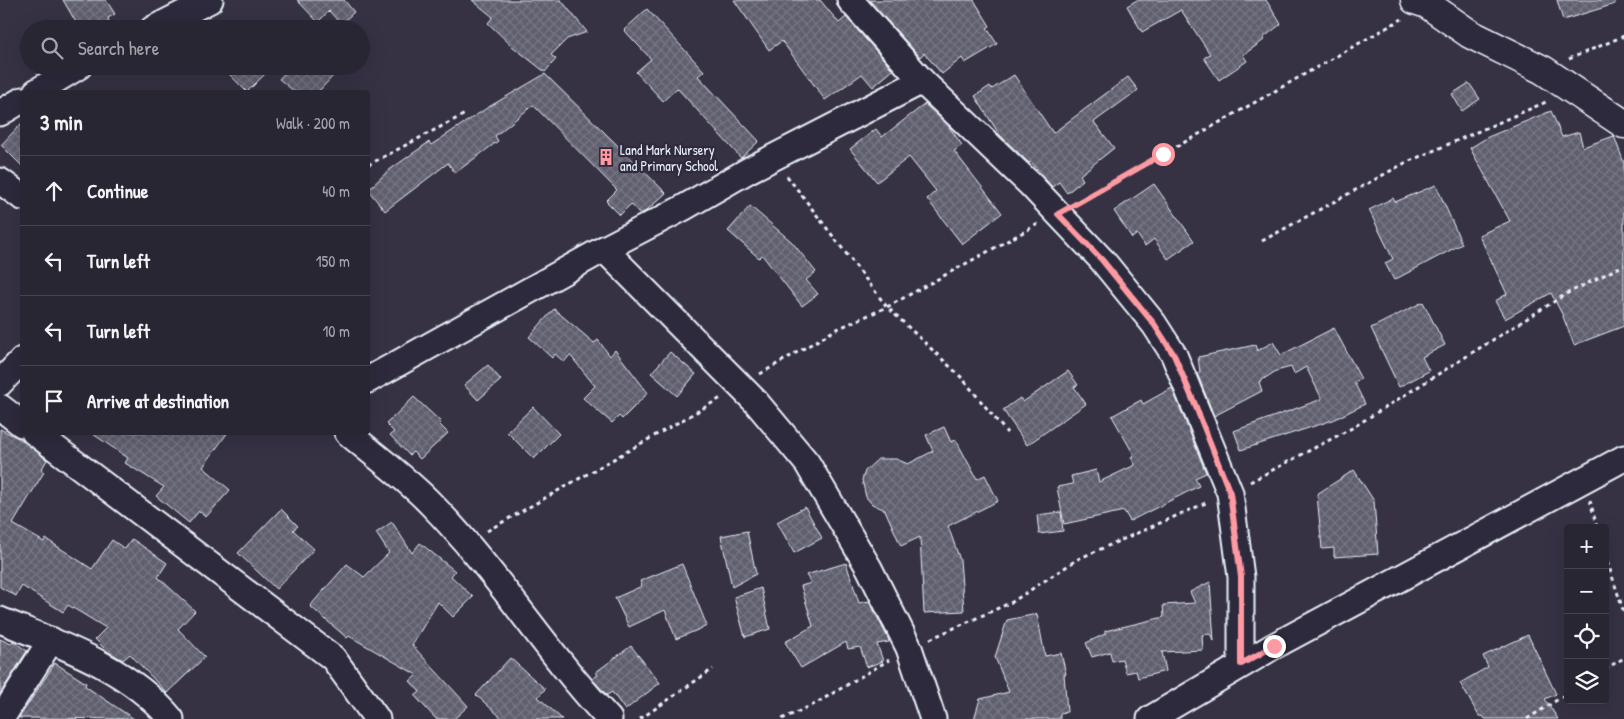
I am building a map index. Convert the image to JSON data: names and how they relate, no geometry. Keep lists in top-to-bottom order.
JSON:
{
  "places": {
    "building": ["Land Mark Nursery and Primary School"]
  },
  "page": {
    "search": "Search here",
    "heading": ["3 min", "Walk · 200 m"],
    "list": [
      ["Continue", "40 m"],
      ["Turn left", "150 m"],
      ["Turn left", "10 m"],
      "Arrive at destination"
    ],
    "map_buttons": ["+", "−"]
  }
}
